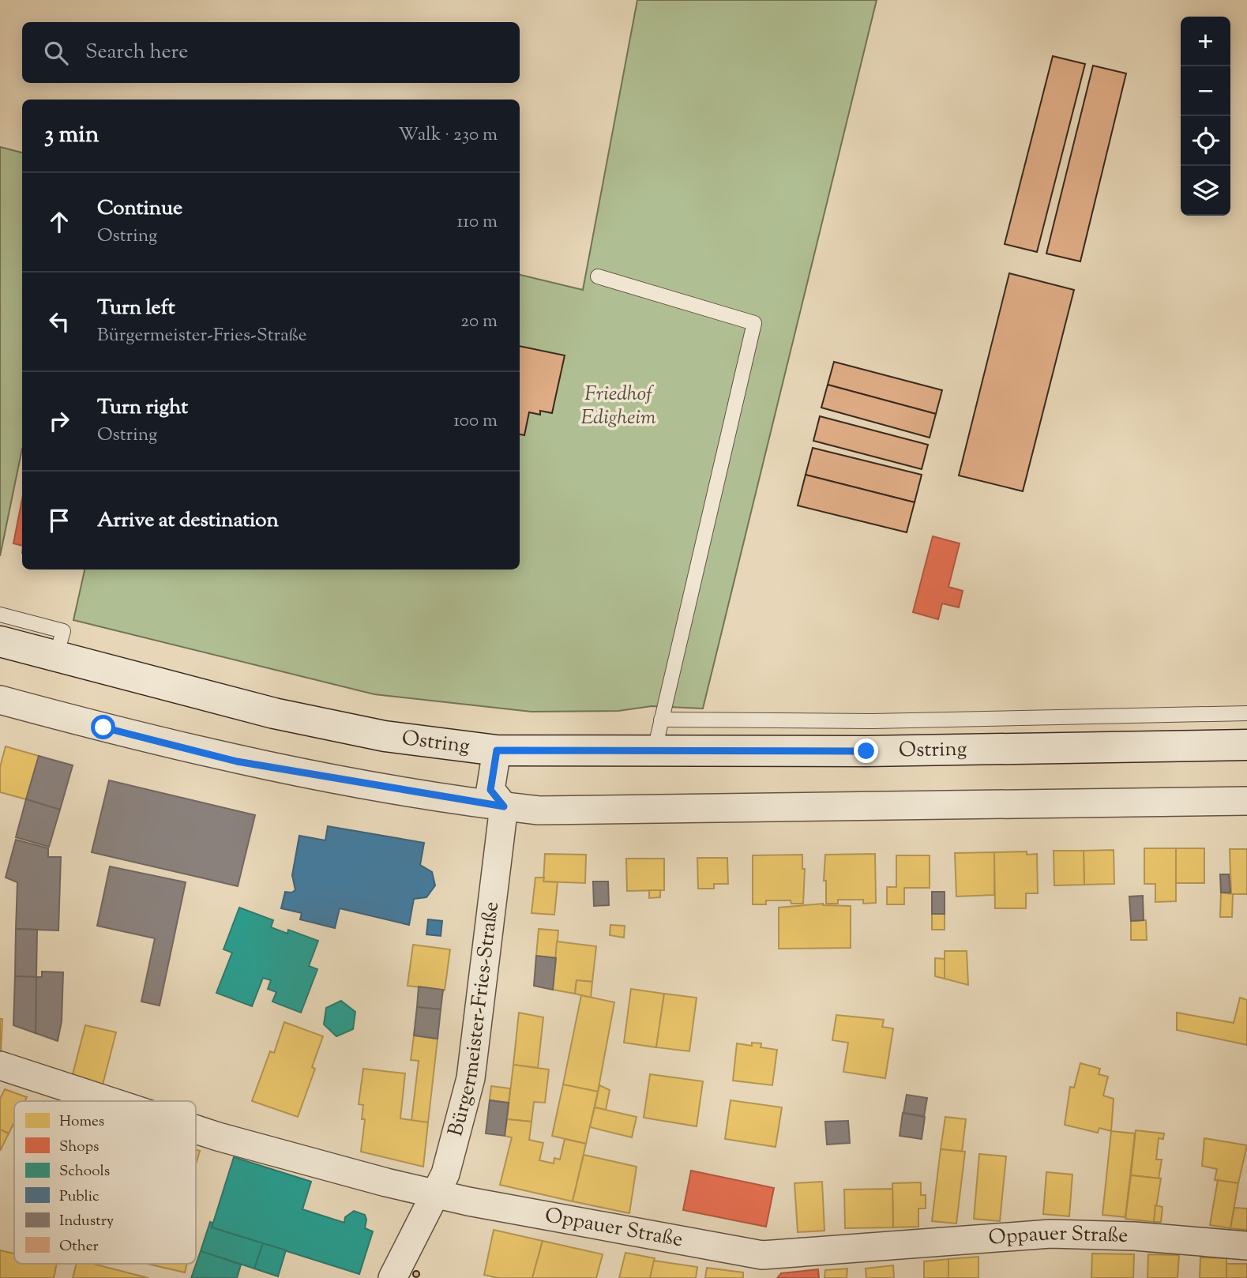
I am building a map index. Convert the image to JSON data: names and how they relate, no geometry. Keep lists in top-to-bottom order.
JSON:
{
  "streets": {
    "street": ["Ostring", "Bürgermeister-Fries-Straße", "Oppauer Straße"]
  },
  "crossings": [
    ["Bürgermeister-Fries-Straße", "Oppauer Straße"]
  ],
  "parks": ["Friedhof Edigheim"],
  "legend": [
    "Homes",
    "Shops",
    "Schools",
    "Public",
    "Industry",
    "Other"
  ],
  "page": {
    "map_buttons": ["+", "−"],
    "search": "Search here",
    "heading": ["3 min", "Walk · 230 m"],
    "list": [
      ["Continue", "Ostring", "110 m"],
      ["Turn left", "Bürgermeister-Fries-Straße", "20 m"],
      ["Turn right", "Ostring", "100 m"],
      "Arrive at destination"
    ]
  }
}
